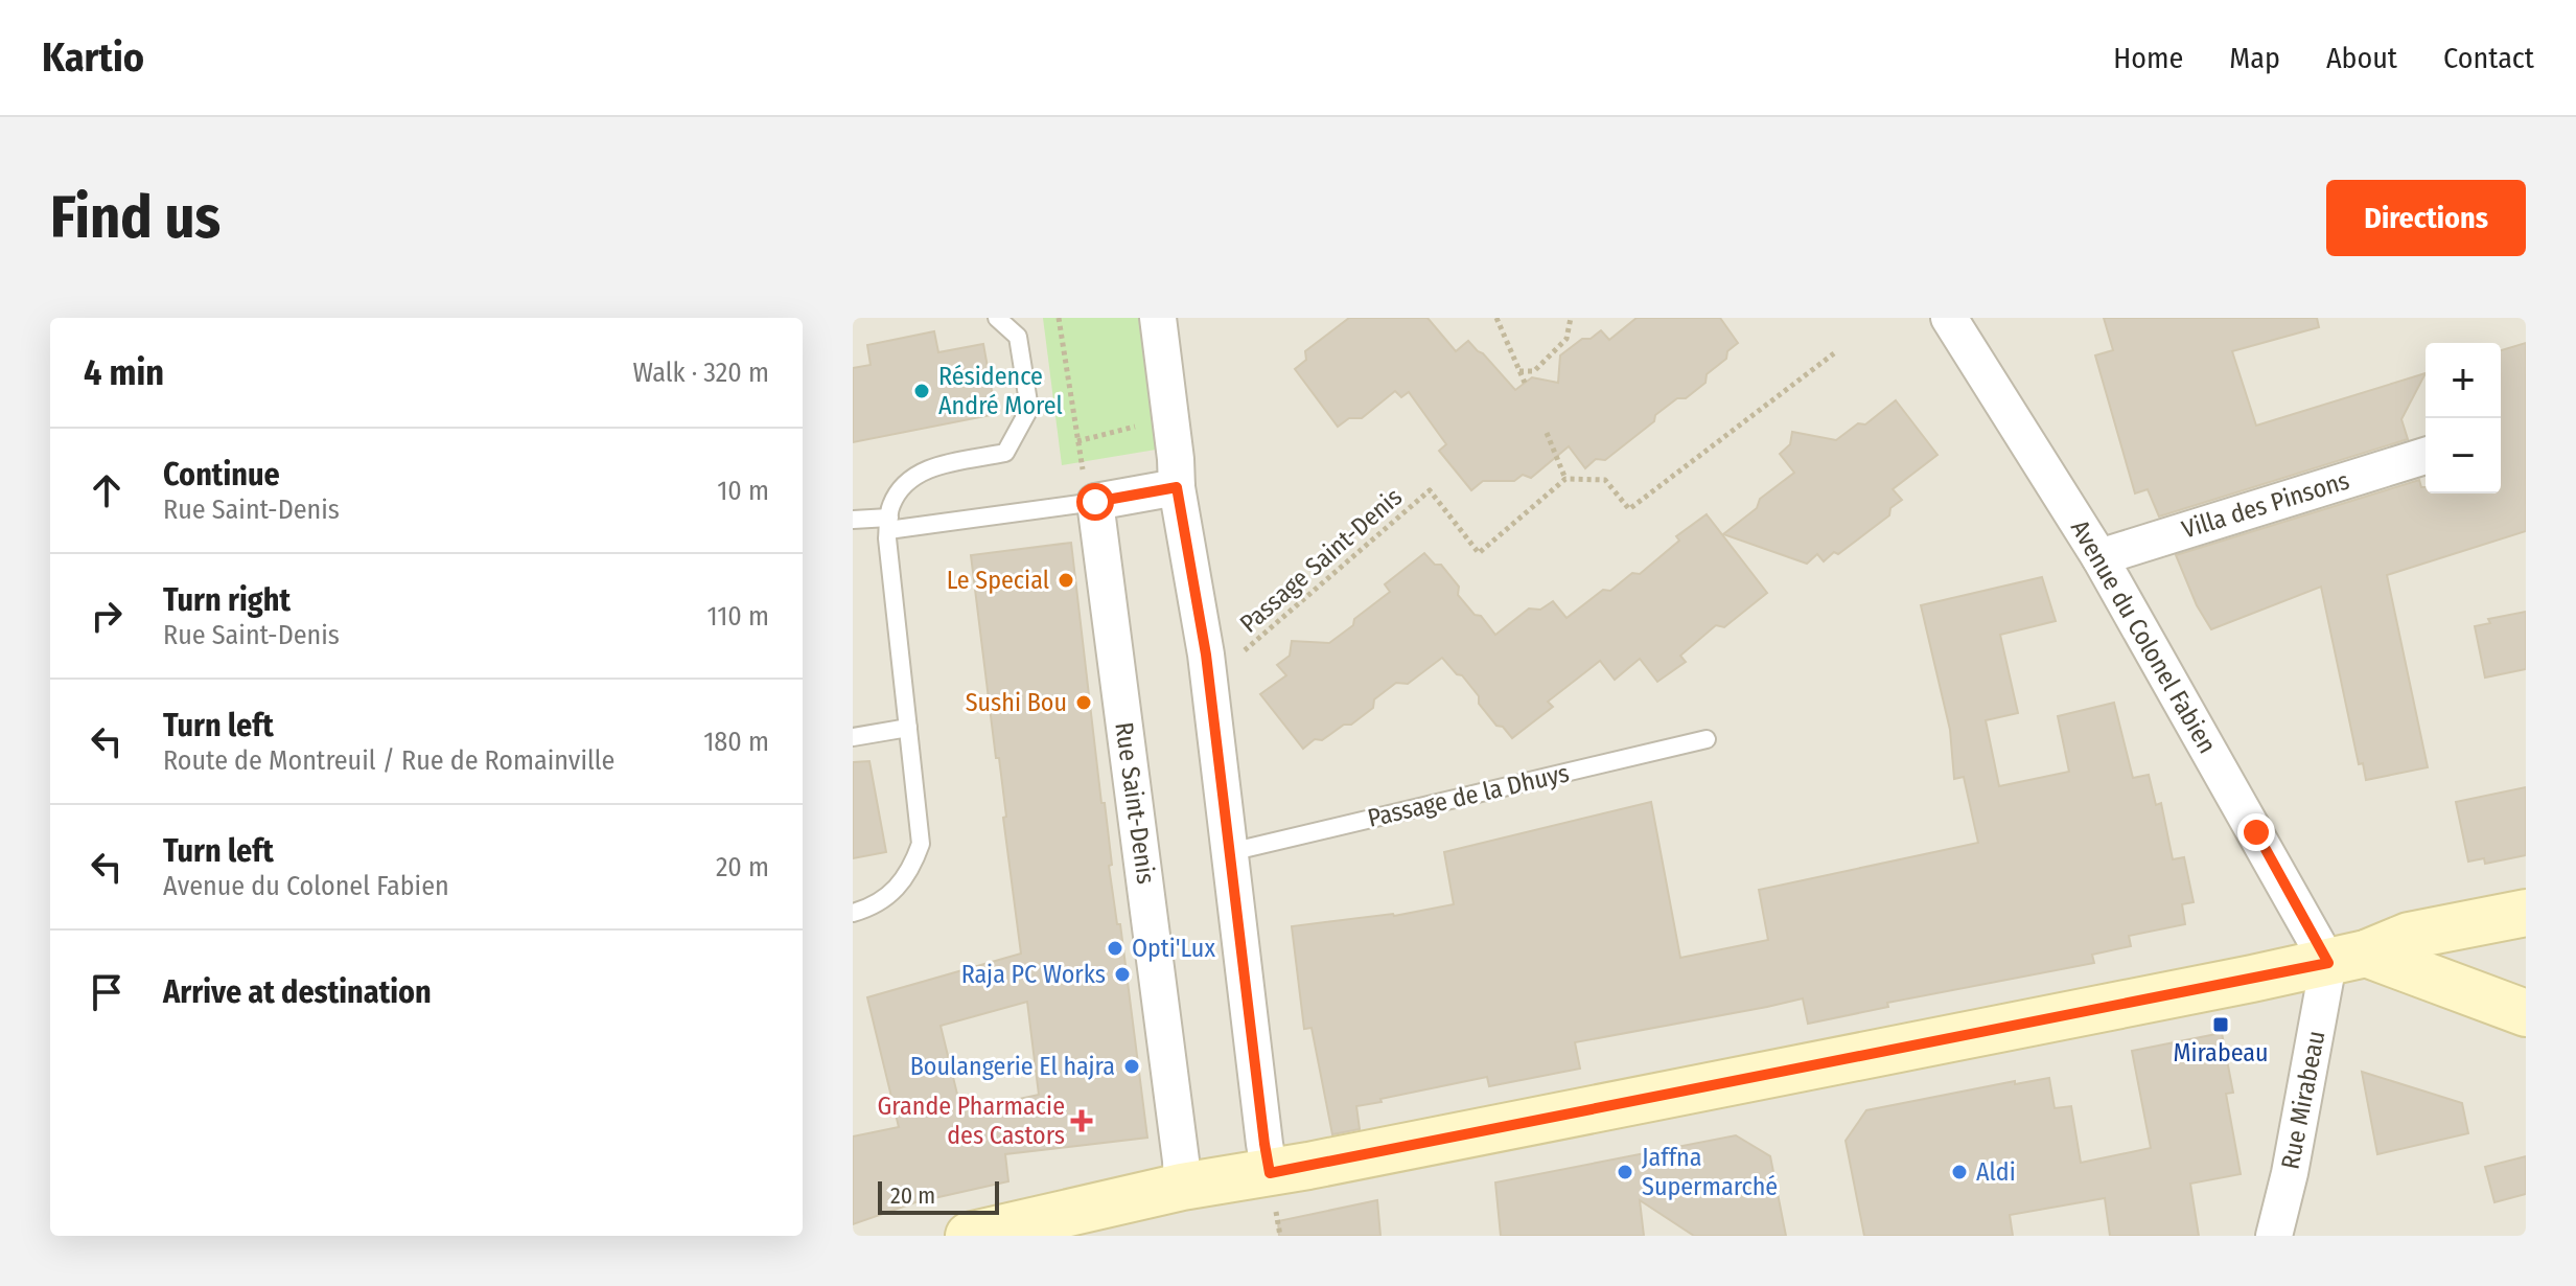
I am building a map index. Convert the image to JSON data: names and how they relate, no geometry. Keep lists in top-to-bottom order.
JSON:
{
  "streets": {
    "street": [
      "Villa des Pinsons",
      "Avenue du Colonel Fabien",
      "Rue Saint-Denis",
      "Rue Mirabeau"
    ],
    "lane": ["Passage de la Dhuys"],
    "path": ["Passage Saint-Denis"]
  },
  "crossings": [
    ["Villa des Pinsons", "Avenue du Colonel Fabien"],
    ["Avenue du Colonel Fabien", "Rue Mirabeau"]
  ],
  "places": {
    "other": [
      "Résidence André Morel",
      "Le Special",
      "Sushi Bou",
      "Opti'Lux",
      "Raja PC Works",
      "Boulangerie El hajra",
      "Jaffna Supermarché",
      "Aldi"
    ],
    "transit": ["Mirabeau"],
    "health": ["Grande Pharmacie des Castors"]
  },
  "scale_bar": "20 m",
  "page": {
    "header": "Kartio",
    "nav": [
      "Home",
      "Map",
      "About",
      "Contact"
    ],
    "buttons": "Directions",
    "title": "Find us",
    "heading": ["4 min", "Walk · 320 m"],
    "map_buttons": ["+", "−"],
    "list": [
      ["Continue", "Rue Saint-Denis", "10 m"],
      ["Turn right", "Rue Saint-Denis", "110 m"],
      ["Turn left", "Route de Montreuil / Rue de Romainville", "180 m"],
      ["Turn left", "Avenue du Colonel Fabien", "20 m"],
      "Arrive at destination"
    ],
    "scale": "20 m"
  }
}
